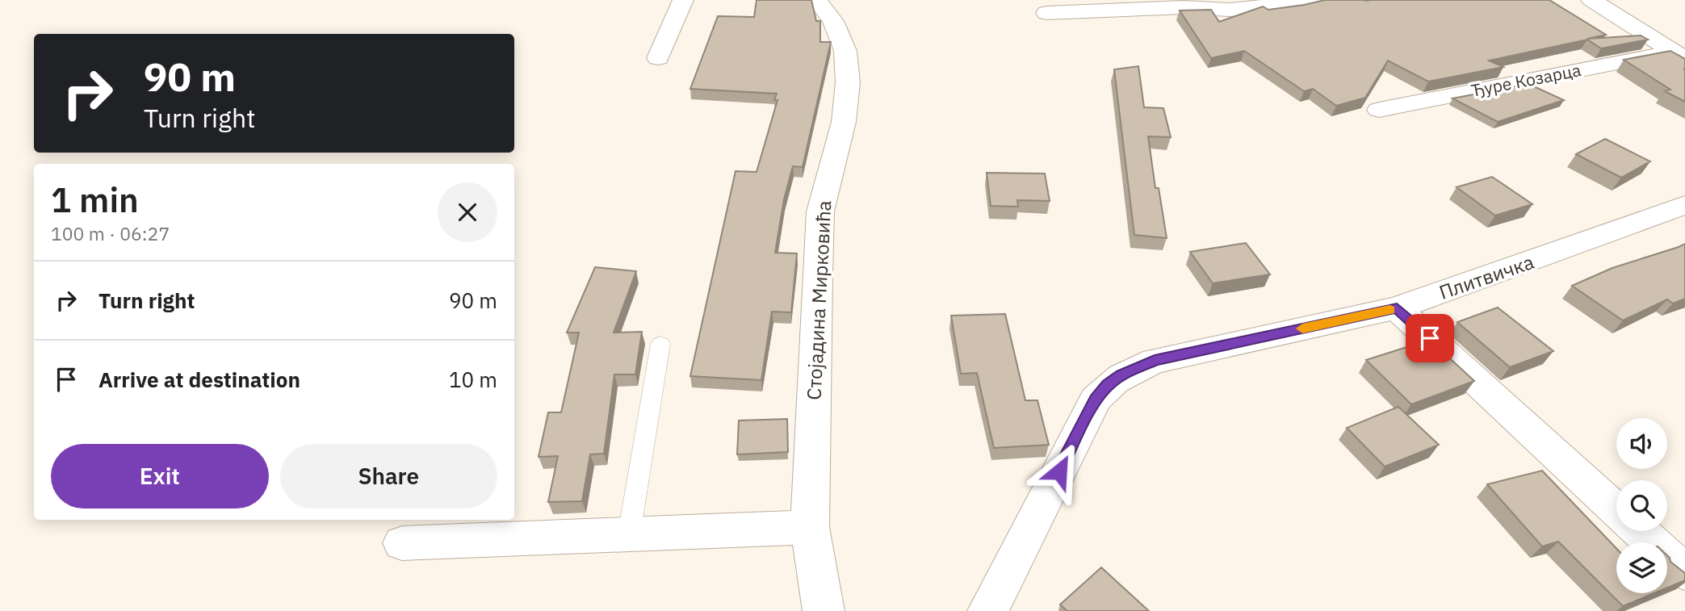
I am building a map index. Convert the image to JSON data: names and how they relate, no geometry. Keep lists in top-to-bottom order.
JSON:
{
  "streets": {
    "street": ["Ђуре Козарца", "Плитвичка", "Стојадина Мирковића"]
  },
  "page": {
    "turn": ["90 m", "Turn right"],
    "heading": ["1 min", "100 m · 06:27"],
    "list": [
      {
        "name": "Turn right",
        "value": "90 m"
      },
      {
        "name": "Arrive at destination",
        "value": "10 m"
      }
    ],
    "buttons": ["Exit", "Share"]
  }
}
